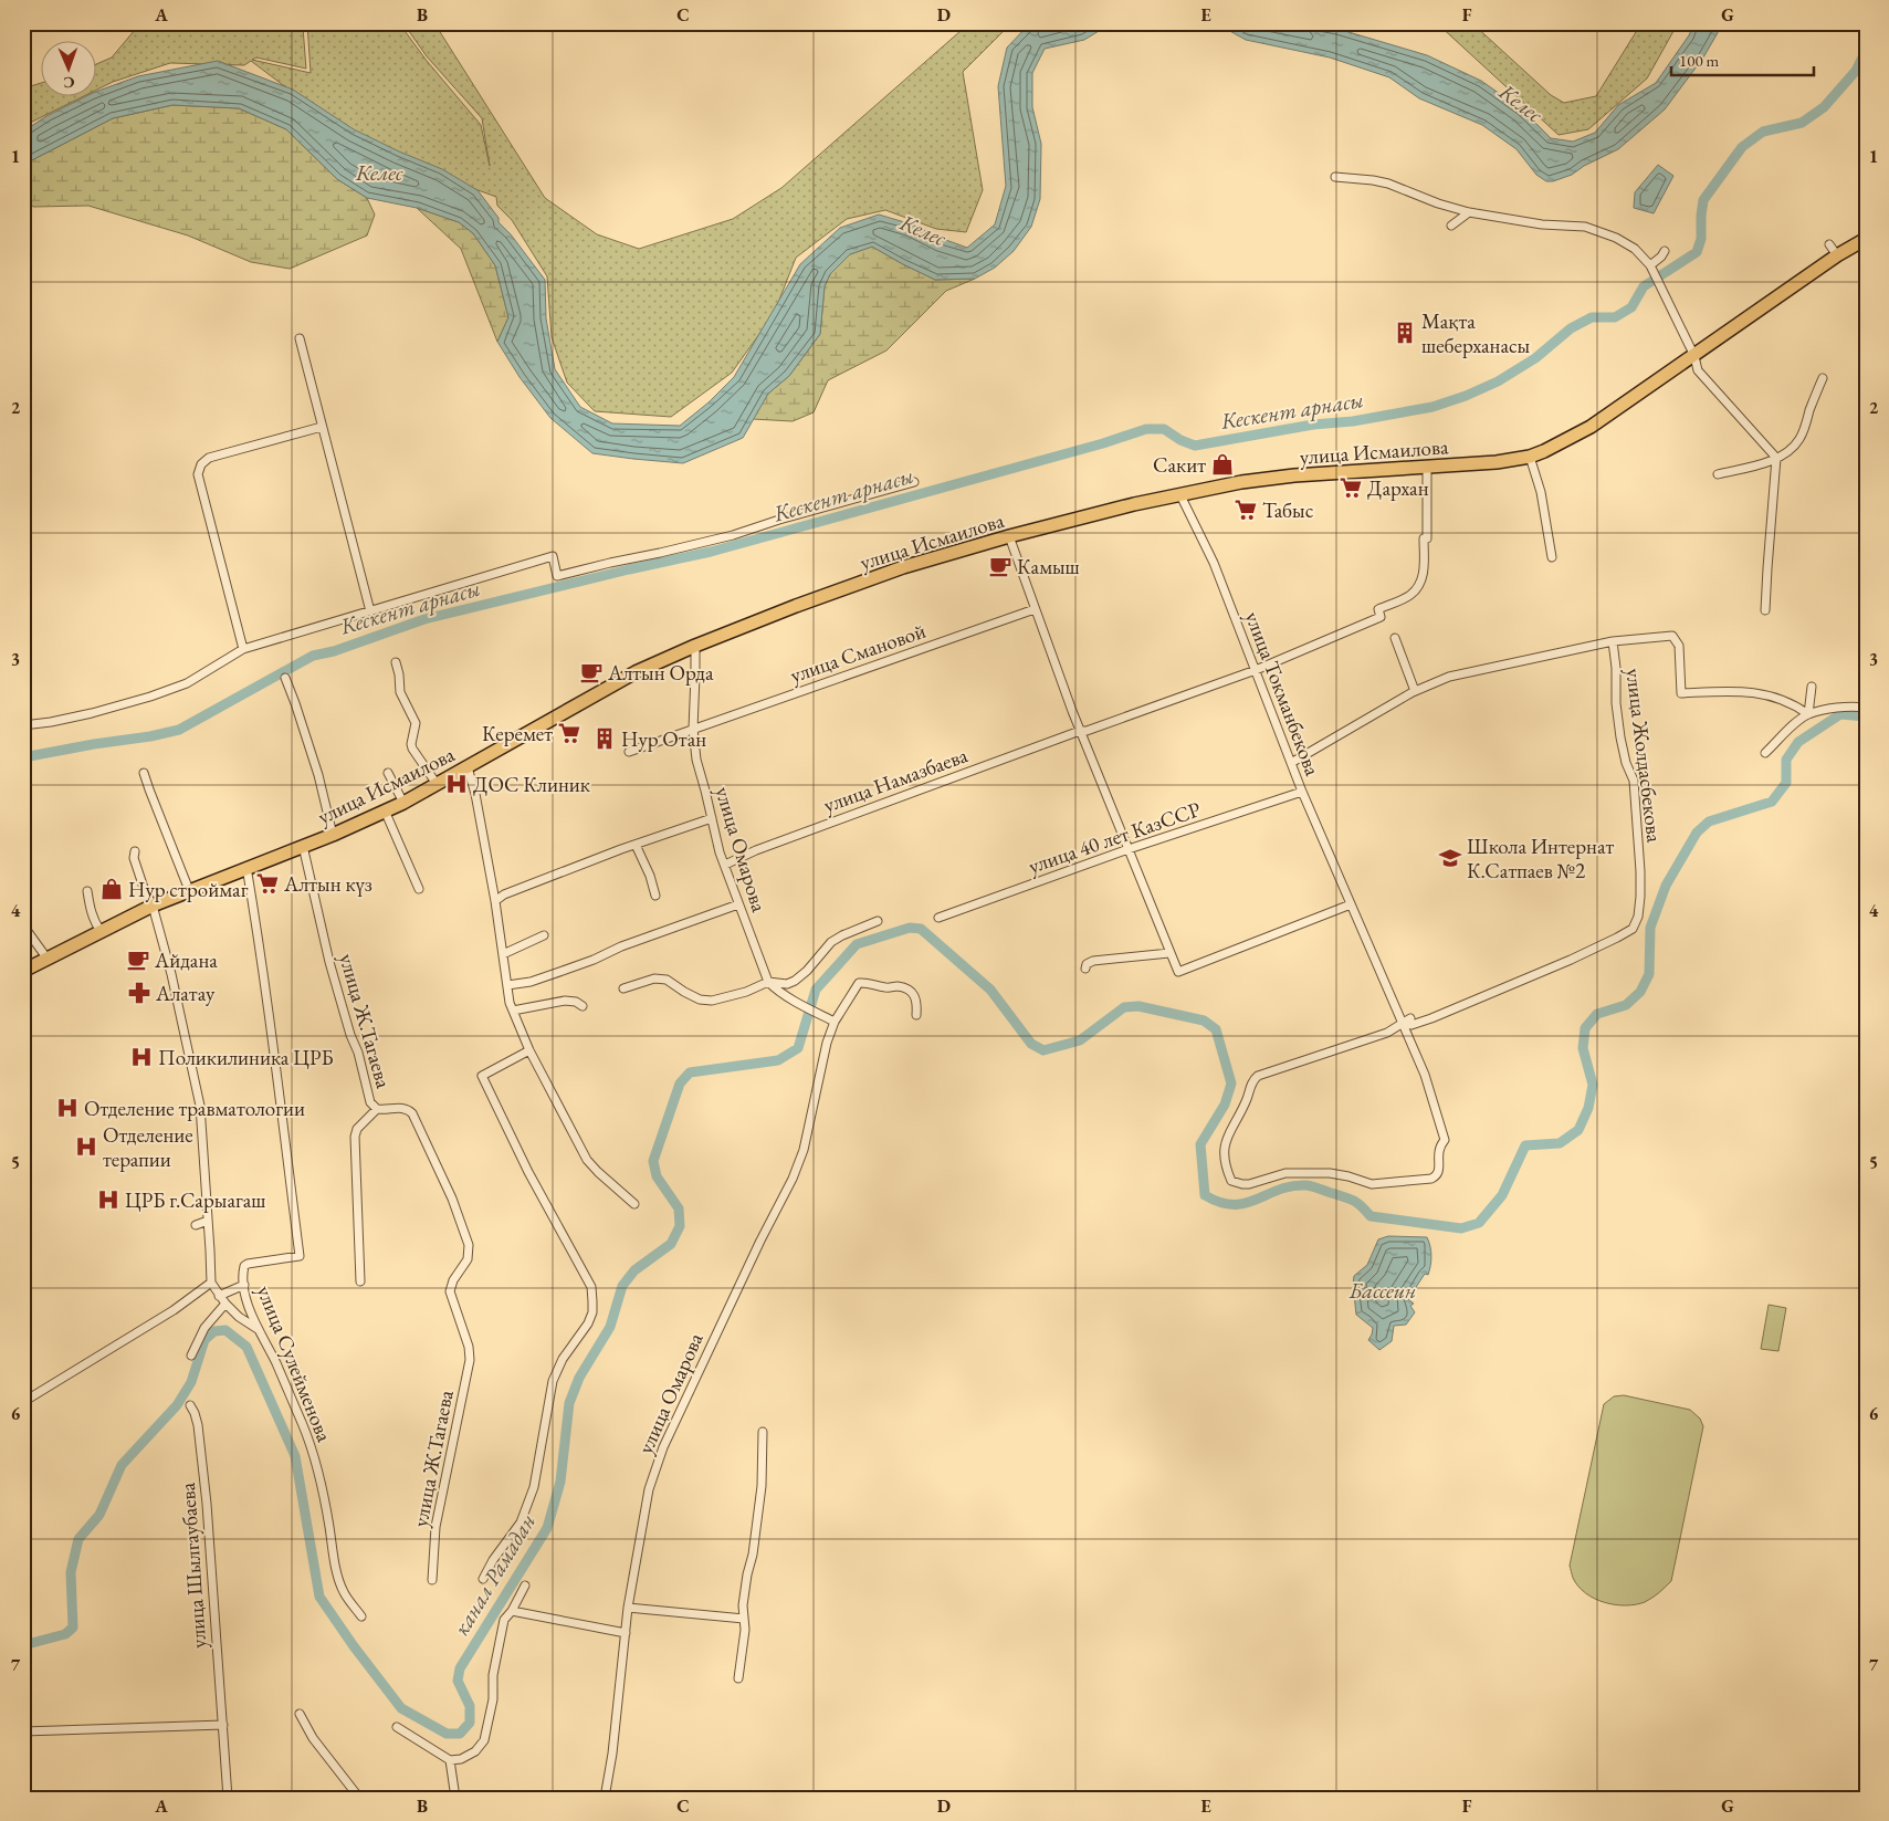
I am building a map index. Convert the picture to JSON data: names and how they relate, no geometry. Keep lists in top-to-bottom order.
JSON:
{
  "streets": {
    "main road": ["улица Исмаилова"],
    "street": [
      "улица Смановой",
      "улица Токманбекова",
      "улица Жолдасбекова",
      "улица Намазбаева",
      "улица 40 лет КазССР",
      "улица Омарова",
      "улица Ж.Тагаева",
      "улица Сулейменова",
      "улица Шылгаубаева"
    ]
  },
  "crossings": [
    ["улица Исмаилова", "улица Токманбекова"],
    ["улица Исмаилова", "улица Намазбаева"],
    ["улица Исмаилова", "улица Омарова"],
    ["улица Исмаилова", "улица Ж.Тагаева"],
    ["улица Исмаилова", "улица Сулейменова"],
    ["улица Смановой", "улица Омарова"],
    ["улица Токманбекова", "улица Жолдасбекова"],
    ["улица Токманбекова", "улица Намазбаева"],
    ["улица Токманбекова", "улица 40 лет КазССР"],
    ["улица Намазбаева", "улица Омарова"]
  ],
  "water": [
    "Келес",
    "Кескент арнасы",
    "Бассеин",
    "канал Рамадан"
  ],
  "places": {
    "building": ["Мақта шеберханасы", "Нур Отан"],
    "shop": ["Сакит", "Нур строймаг"],
    "supermarket": [
      "Дархан",
      "Табыс",
      "Керемет",
      "Алтын күз"
    ],
    "cafe": ["Камыш", "Алтын Орда", "Айдана"],
    "hospital": [
      "ДОС Клиник",
      "Поликилиника ЦРБ",
      "Отделение травматологии",
      "Отделение терапии",
      "ЦРБ г.Сарыагаш"
    ],
    "school or university": ["Школа Интернат К.Сатпаев №2"],
    "pharmacy": ["Алатау"]
  },
  "scale_bar": "100 m",
  "north": "bottom",
  "grid": {
    "columns": [
      "A",
      "B",
      "C",
      "D",
      "E",
      "F",
      "G"
    ],
    "rows": [
      "1",
      "2",
      "3",
      "4",
      "5",
      "6",
      "7"
    ]
  }
}
